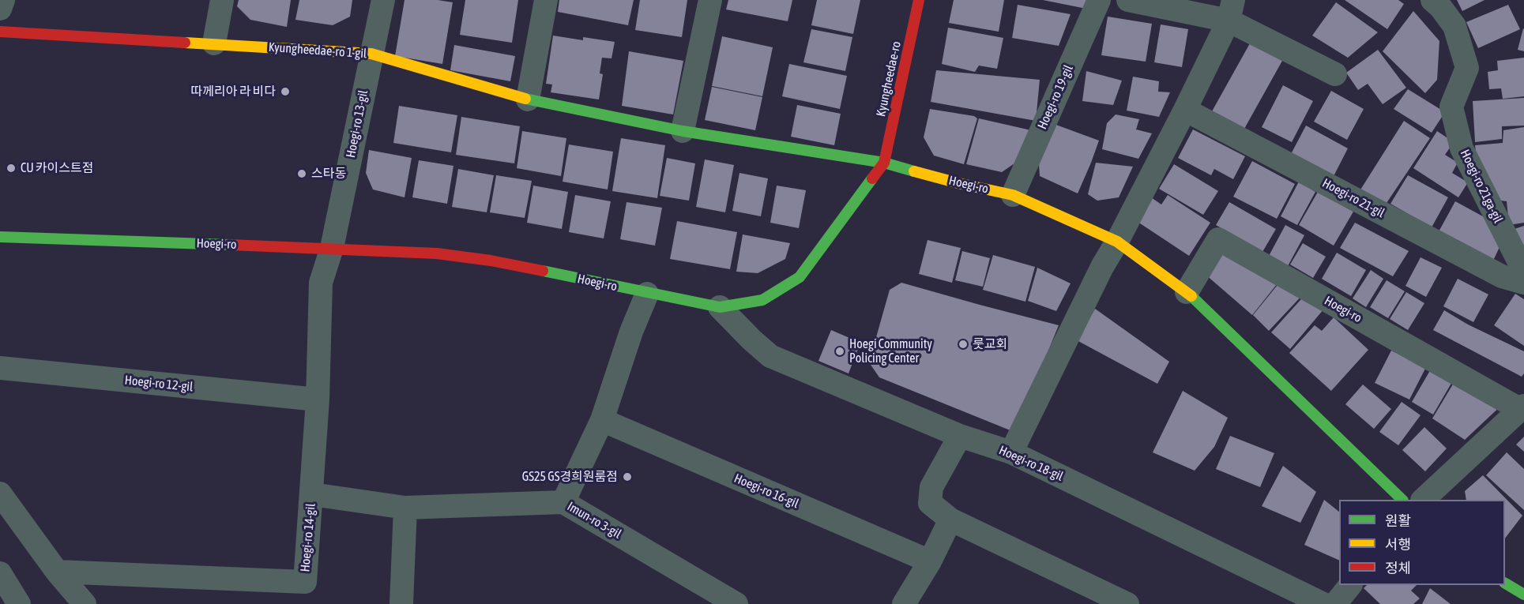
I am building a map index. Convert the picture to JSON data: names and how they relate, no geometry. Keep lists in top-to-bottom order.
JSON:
{
  "streets": {
    "main road": ["Kyungheedae-ro 1-gil", "Kyungheedae-ro", "Hoegi-ro"],
    "street": [
      "Hoegi-ro 19-gil",
      "Hoegi-ro 13-gil",
      "Hoegi-ro 21ga-gil",
      "Hoegi-ro 21-gil",
      "Hoegi-ro 12-gil",
      "Hoegi-ro 18-gil",
      "Hoegi-ro 16-gil",
      "Imun-ro 3-gil",
      "Hoegi-ro 14-gil"
    ]
  },
  "crossings": [
    ["Kyungheedae-ro 1-gil", "Kyungheedae-ro"],
    ["Kyungheedae-ro 1-gil", "Hoegi-ro 13-gil"],
    ["Kyungheedae-ro 1-gil", "Hoegi-ro"],
    ["Kyungheedae-ro", "Hoegi-ro"],
    ["Hoegi-ro 19-gil", "Hoegi-ro"],
    ["Hoegi-ro 13-gil", "Hoegi-ro"],
    ["Hoegi-ro 13-gil", "Hoegi-ro 14-gil"],
    ["Hoegi-ro", "Hoegi-ro 18-gil"],
    ["Hoegi-ro", "Hoegi-ro 14-gil"],
    ["Hoegi-ro 12-gil", "Hoegi-ro 14-gil"],
    ["Imun-ro 3-gil", "Hoegi-ro 14-gil"]
  ],
  "places": [
    "따께리아 라 비다",
    "CU 카이스트점",
    "스타동",
    "룻교회",
    "Hoegi Community Policing Center",
    "GS25 GS경희원룸점"
  ],
  "legend": ["원활", "서행", "정체"]
}
